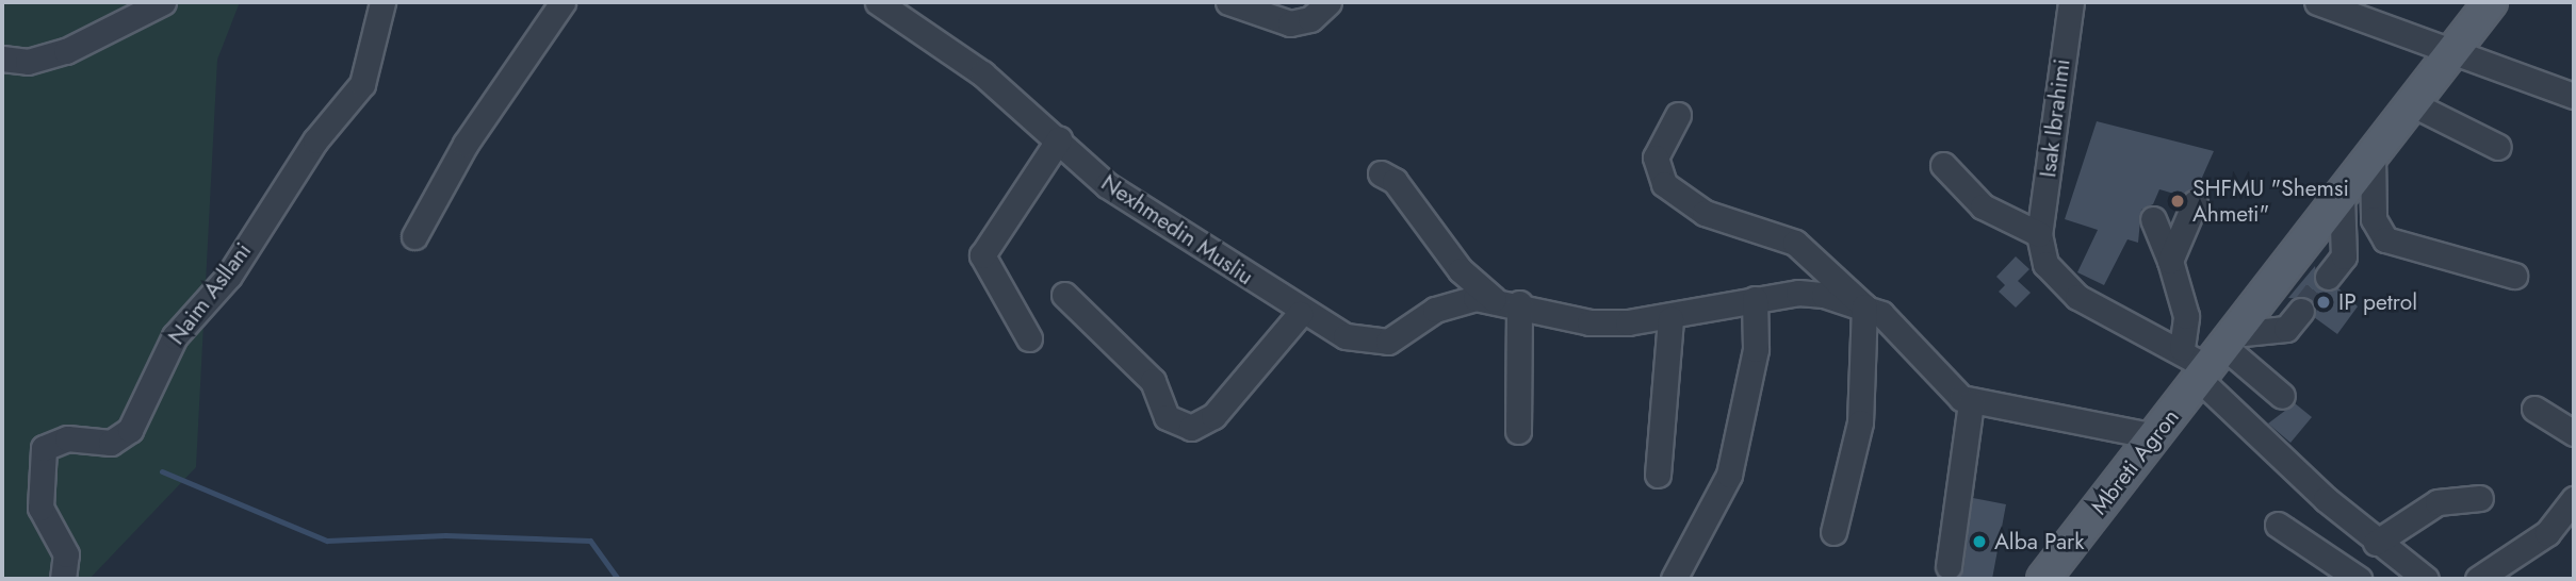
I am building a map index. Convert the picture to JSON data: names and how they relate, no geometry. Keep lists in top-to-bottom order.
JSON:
{
  "streets": {
    "main road": ["Mbreti Agron"],
    "street": ["Isak Ibrahimi", "Nexhmedin Musliu", "Naim Asllani"]
  },
  "crossings": [
    ["Isak Ibrahimi", "Mbreti Agron"],
    ["Nexhmedin Musliu", "Mbreti Agron"]
  ],
  "places": ["SHFMU \"Shemsi Ahmeti\"", "IP petrol", "Alba Park"]
}
